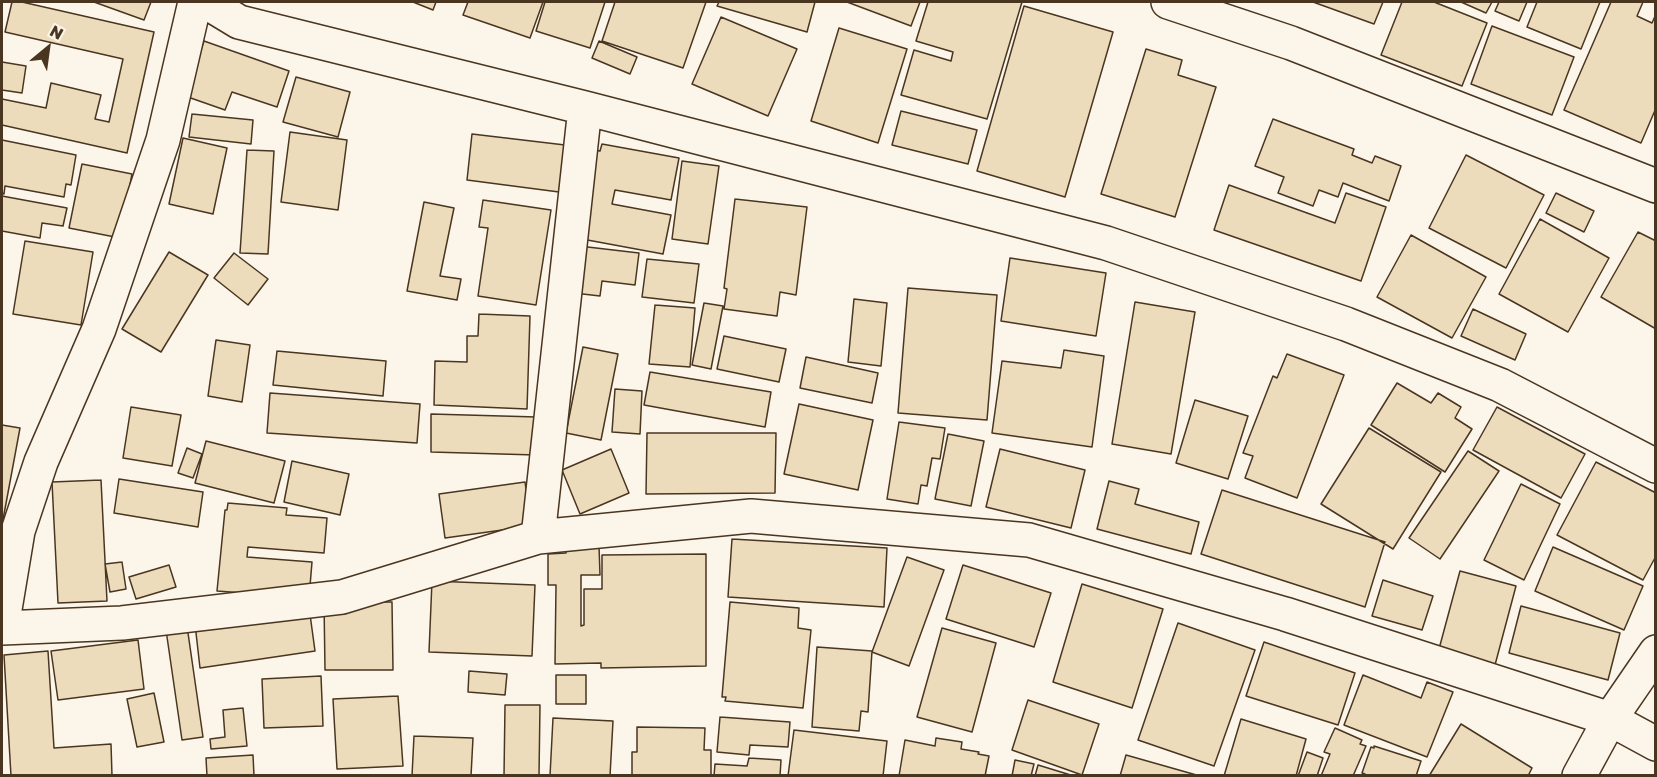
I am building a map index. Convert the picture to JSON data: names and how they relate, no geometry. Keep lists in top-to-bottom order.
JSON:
{
  "north": "top right"
}
